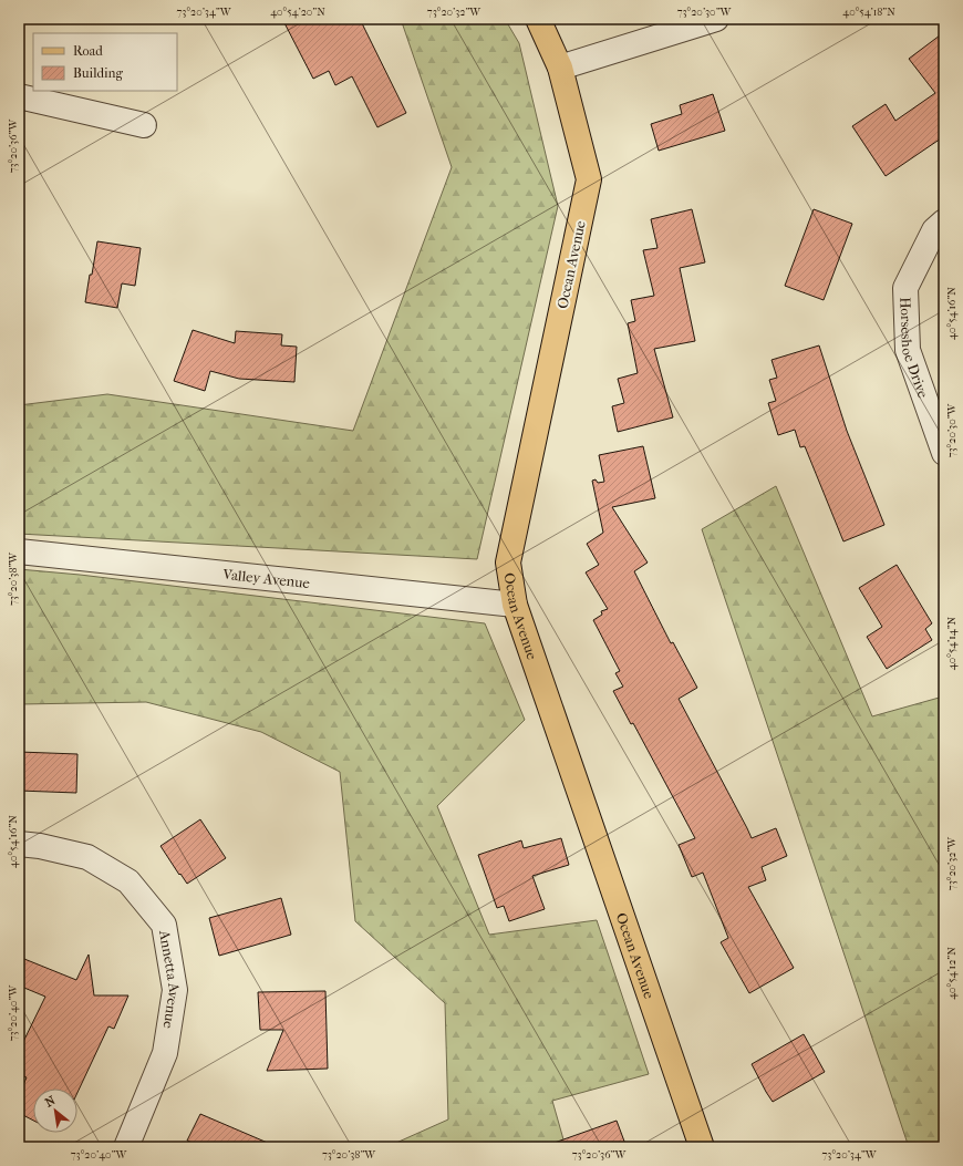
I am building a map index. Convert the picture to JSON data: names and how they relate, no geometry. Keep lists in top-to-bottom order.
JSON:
{
  "streets": {
    "main road": ["Ocean Avenue"],
    "street": ["Horseshoe Drive", "Valley Avenue", "Annetta Avenue"]
  },
  "crossings": [
    ["Ocean Avenue", "Valley Avenue"]
  ],
  "legend": ["Road", "Building"],
  "north": "top left",
  "coordinates": [
    "73°20'34\"W",
    "40°54'20\"N",
    "73°20'32\"W",
    "73°20'30\"W",
    "40°54'18\"N",
    "73°20'36\"W",
    "40°54'16\"N",
    "73°20'38\"W",
    "40°54'14\"N",
    "40°54'12\"N",
    "73°20'40\"W"
  ]
}
